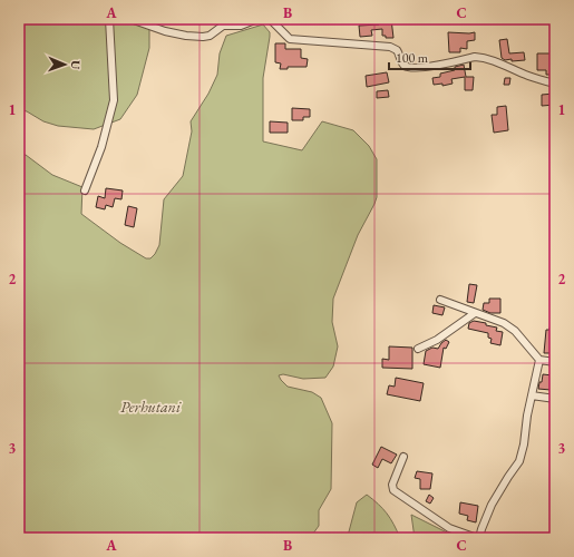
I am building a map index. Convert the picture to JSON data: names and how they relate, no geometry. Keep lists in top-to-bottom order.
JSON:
{
  "parks": ["Perhutani"],
  "scale_bar": "100 m",
  "north": "right",
  "grid": {
    "columns": ["A", "B", "C"],
    "rows": ["1", "2", "3"]
  }
}
